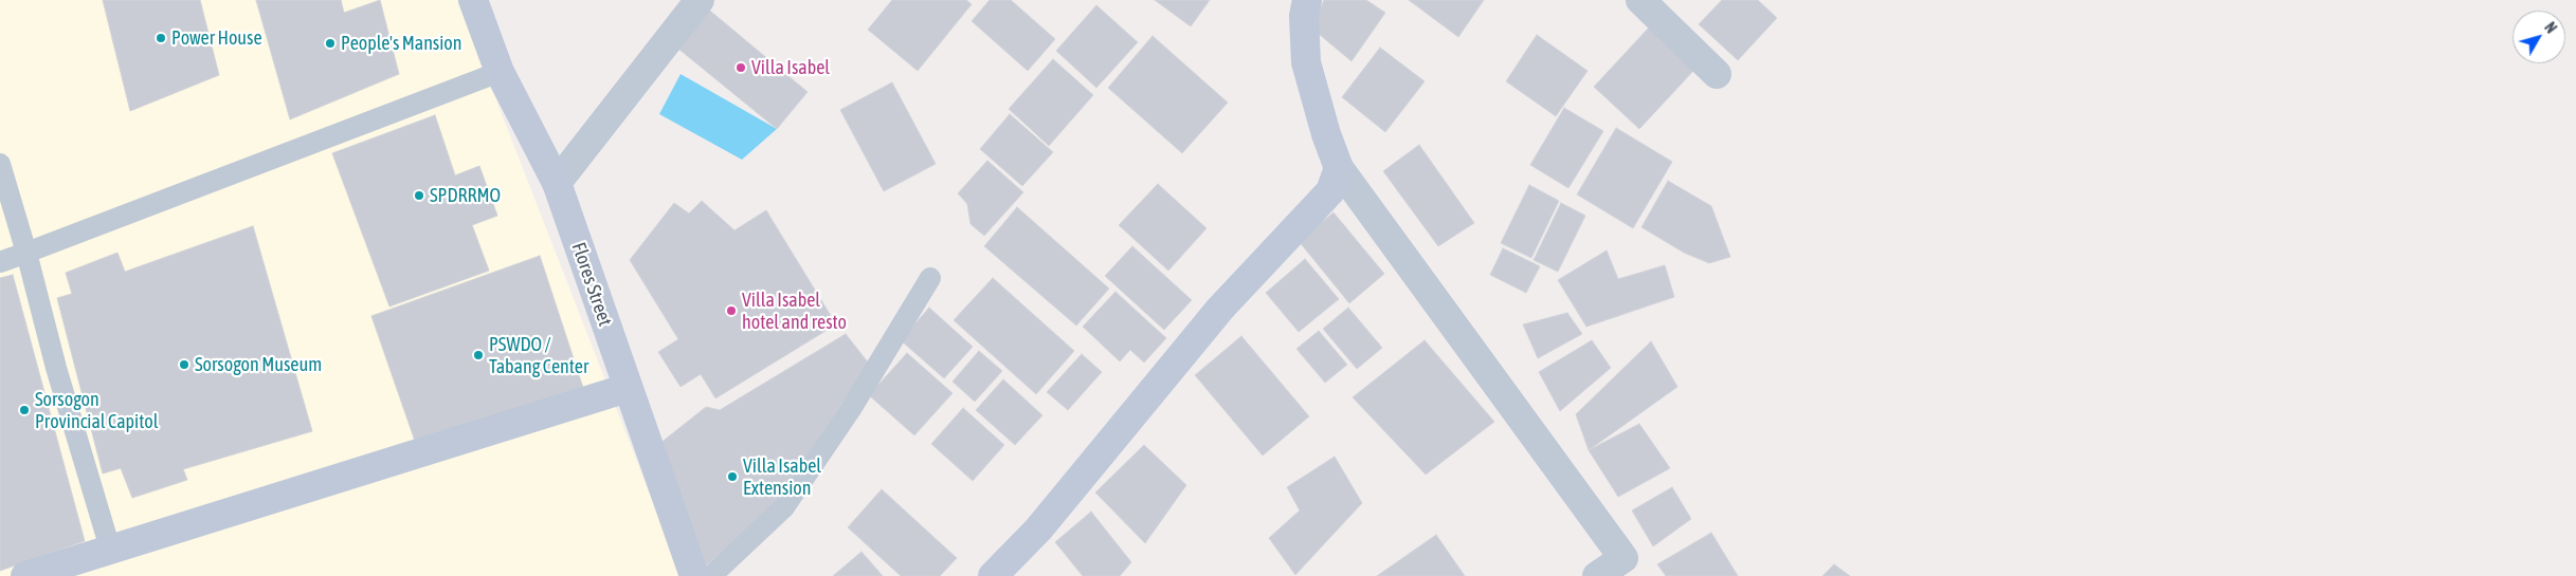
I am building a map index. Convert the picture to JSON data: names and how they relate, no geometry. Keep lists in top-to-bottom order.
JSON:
{
  "streets": {
    "street": ["Flores Street"]
  },
  "places": [
    "Power House",
    "People's Mansion",
    "Villa Isabel",
    "SPDRRMO",
    "Villa Isabel hotel and resto",
    "PSWDO / Tabang Center",
    "Sorsogon Museum",
    "Sorsogon Provincial Capitol",
    "Villa Isabel Extension"
  ],
  "north": "top right"
}
